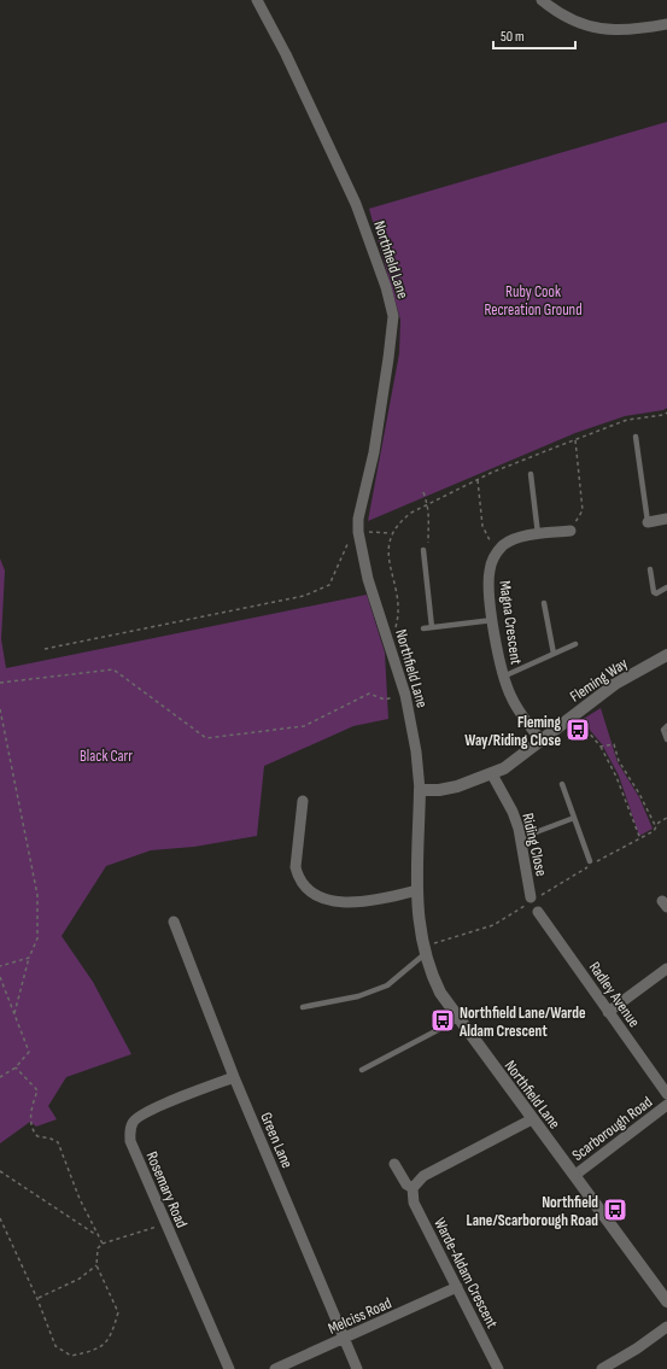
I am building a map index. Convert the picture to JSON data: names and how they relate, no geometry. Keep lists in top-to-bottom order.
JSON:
{
  "streets": {
    "street": [
      "Northfield Lane",
      "Magna Crescent",
      "Fleming Way",
      "Riding Close",
      "Radley Avenue",
      "Scarborough Road",
      "Green Lane",
      "Rosemary Road",
      "Warde-Aldam Crescent",
      "Melciss Road"
    ]
  },
  "crossings": [
    ["Northfield Lane", "Fleming Way"],
    ["Northfield Lane", "Scarborough Road"],
    ["Magna Crescent", "Fleming Way"],
    ["Fleming Way", "Riding Close"],
    ["Green Lane", "Rosemary Road"],
    ["Green Lane", "Melciss Road"],
    ["Warde-Aldam Crescent", "Melciss Road"]
  ],
  "parks": ["Ruby Cook Recreation Ground", "Black Carr"],
  "places": {
    "bus stop": ["Fleming Way/Riding Close", "Northfield Lane/Warde Aldam Crescent", "Northfield Lane/Scarborough Road"]
  },
  "scale_bar": "50 m"
}
